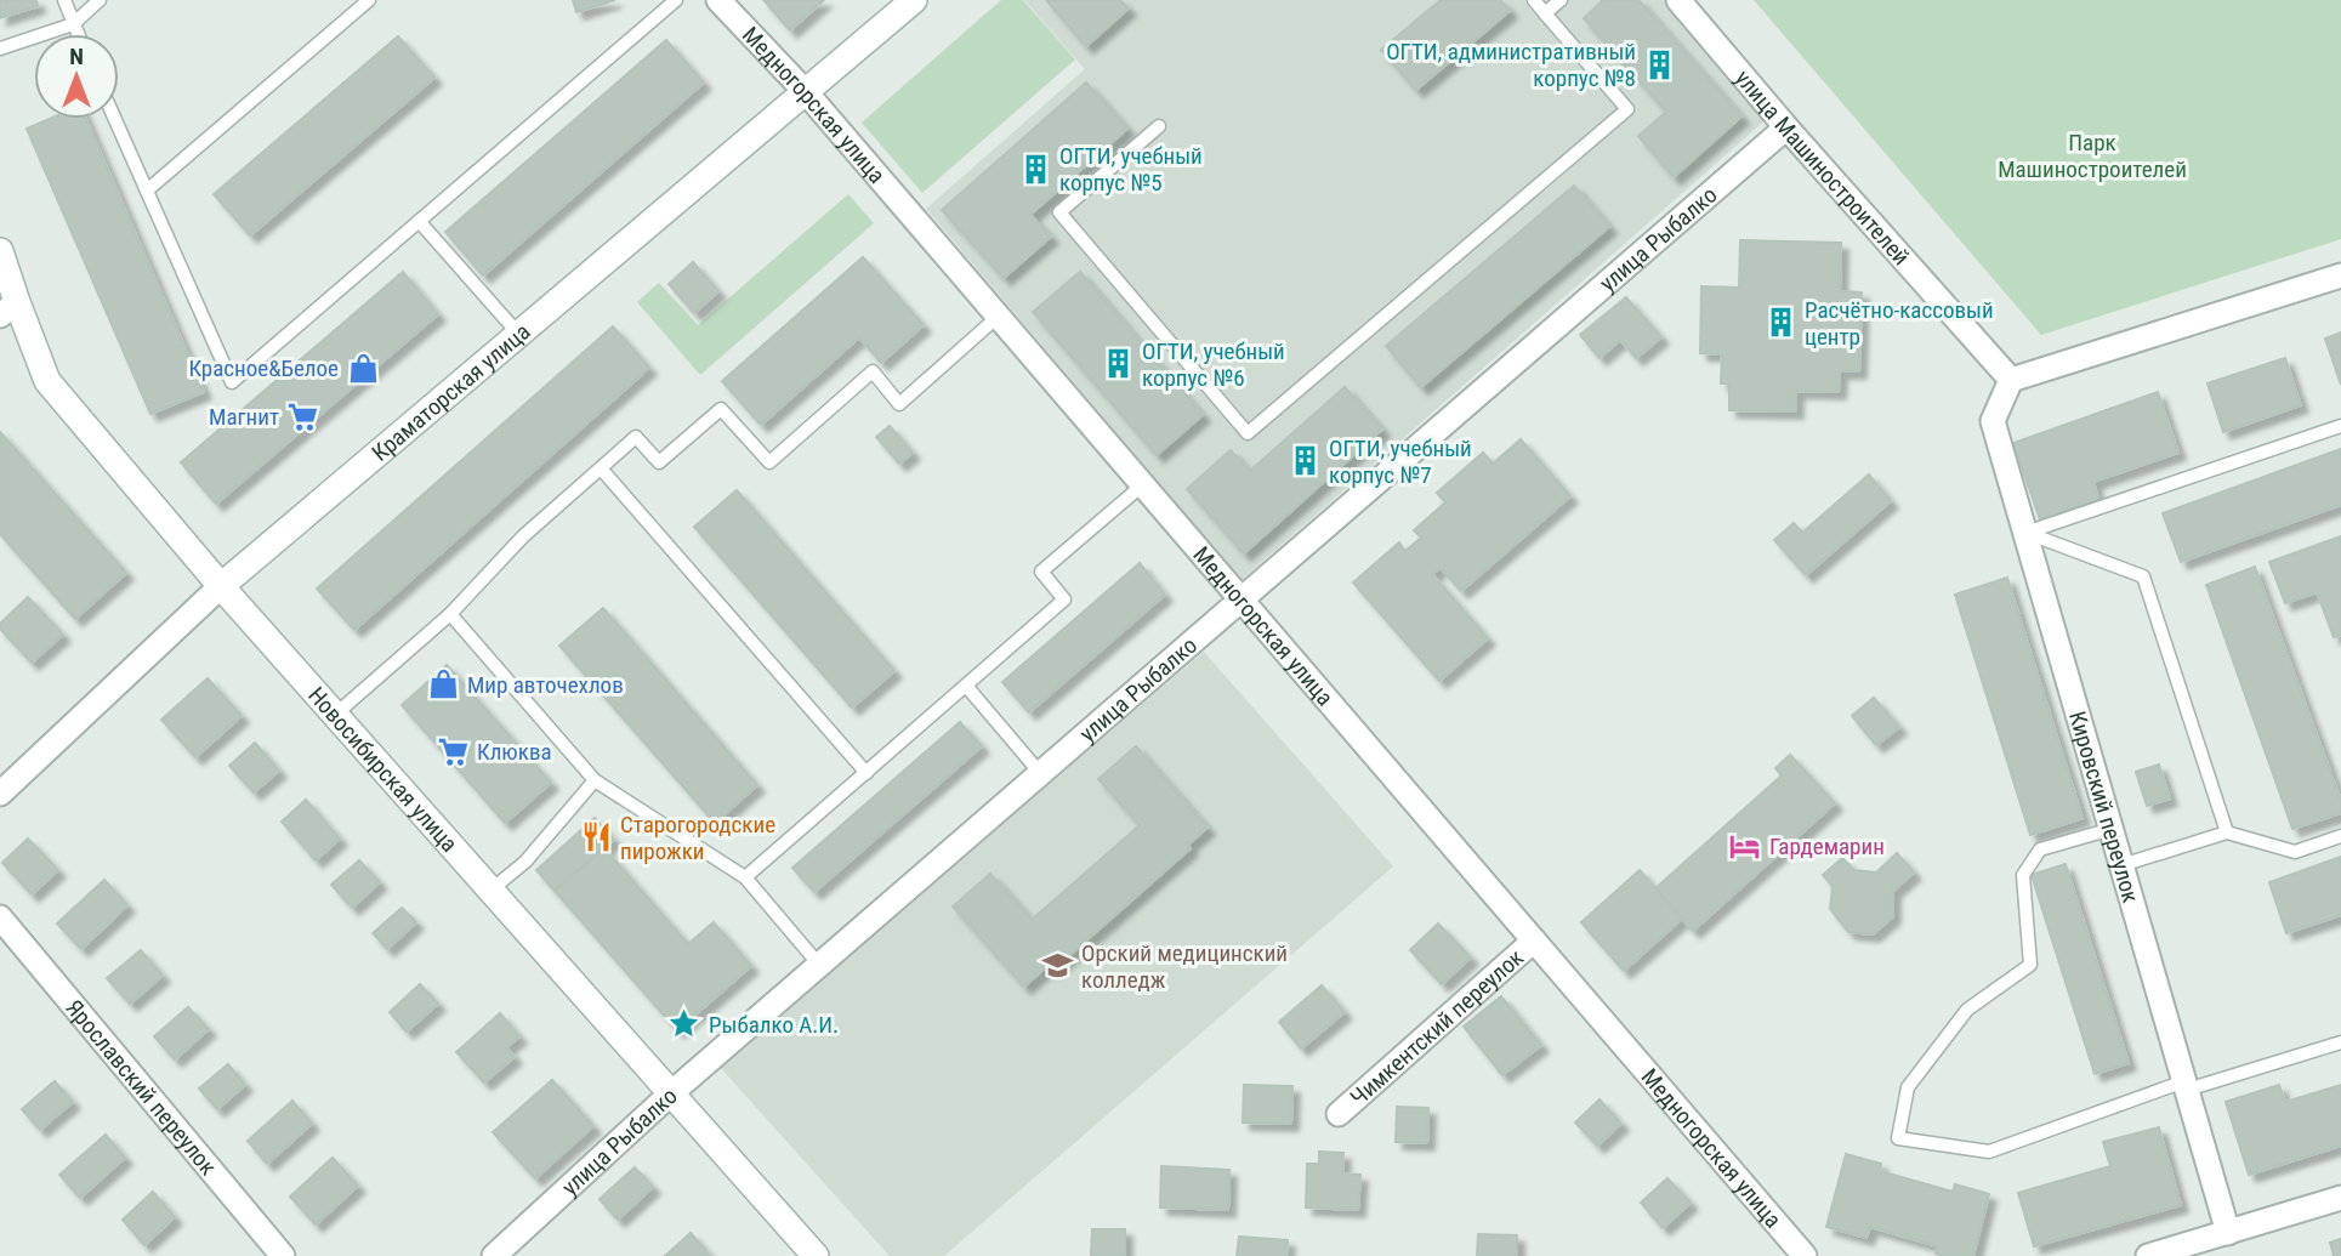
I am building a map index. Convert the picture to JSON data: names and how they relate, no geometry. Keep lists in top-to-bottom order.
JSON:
{
  "streets": {
    "main road": ["Краматорская улица", "Новосибирская улица"],
    "street": [
      "Медногорская улица",
      "улица Машиностроителей",
      "улица Рыбалко",
      "Кировский переулок",
      "Чимкентский переулок",
      "Ярославский переулок"
    ]
  },
  "crossings": [
    ["Медногорская улица", "улица Рыбалко"],
    ["Медногорская улица", "Краматорская улица"],
    ["Медногорская улица", "Чимкентский переулок"],
    ["улица Машиностроителей", "улица Рыбалко"],
    ["улица Машиностроителей", "Кировский переулок"],
    ["улица Рыбалко", "Новосибирская улица"],
    ["Краматорская улица", "Новосибирская улица"]
  ],
  "parks": ["Парк Машиностроителей"],
  "places": {
    "building": [
      "ОГТИ, административный корпус №8",
      "ОГТИ, учебный корпус №5",
      "Расчётно-кассовый центр",
      "ОГТИ, учебный корпус №6",
      "ОГТИ, учебный корпус №7"
    ],
    "shop": ["Красное&Белое", "Мир авточехлов"],
    "supermarket": ["Магнит", "Клюква"],
    "restaurant": ["Старогородские пирожки"],
    "hotel": ["Гардемарин"],
    "school or university": ["Орский медицинский колледж"],
    "place": ["Рыбалко А.И."]
  },
  "north": "top"
}
